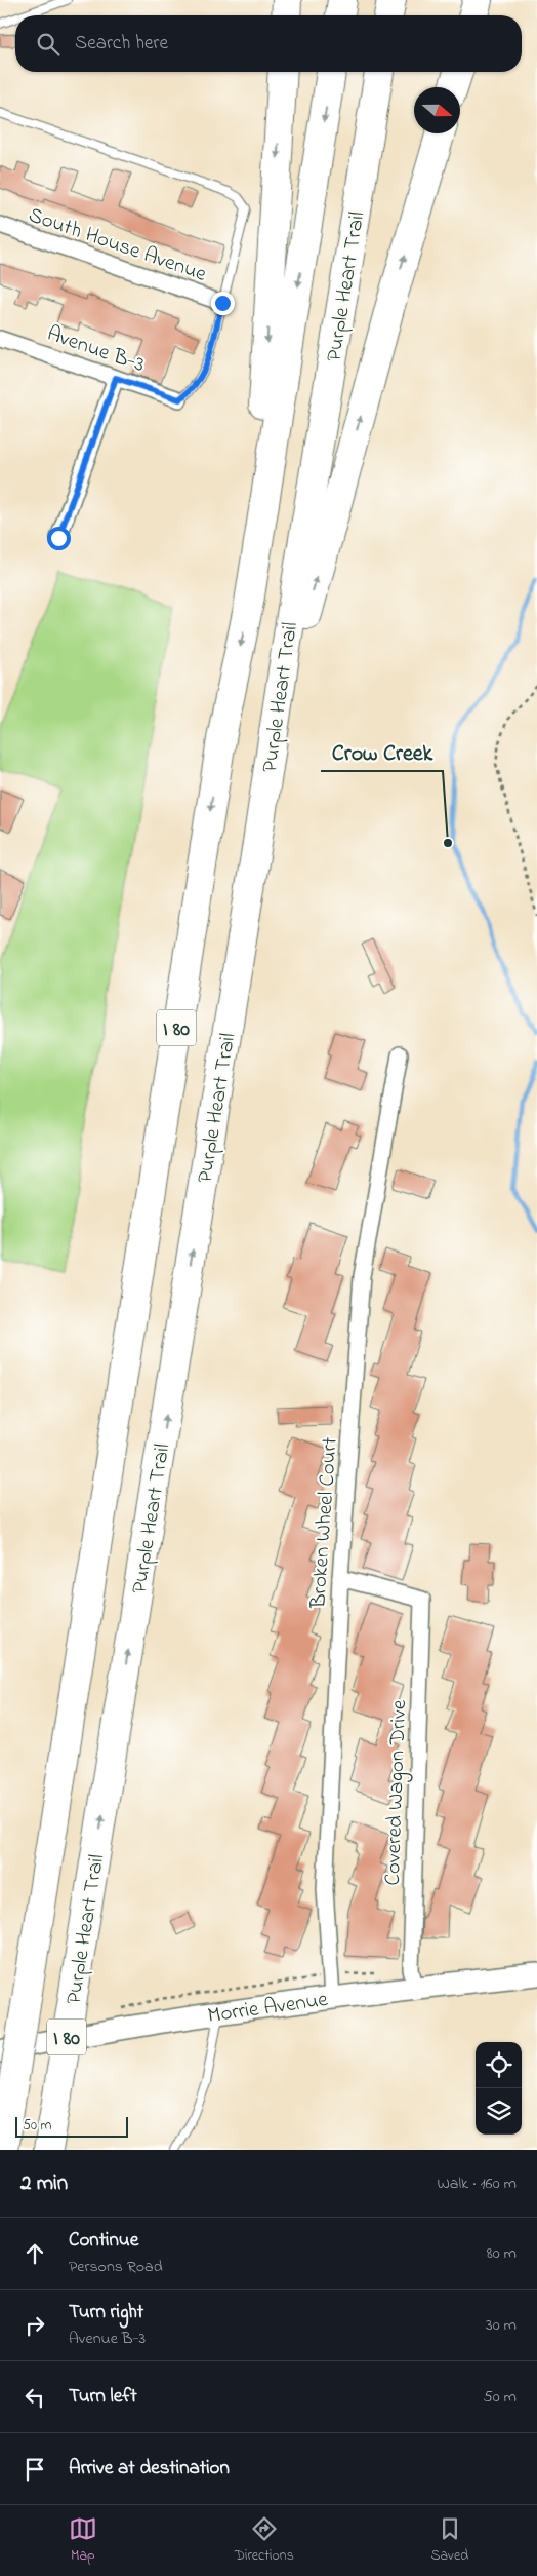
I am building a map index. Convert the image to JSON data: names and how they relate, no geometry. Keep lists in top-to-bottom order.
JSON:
{
  "streets": {
    "highway": ["Purple Heart Trail", "I 80"],
    "main road": ["Morrie Avenue"],
    "street": [
      "South House Avenue",
      "Avenue B-3",
      "Broken Wheel Court",
      "Covered Wagon Drive"
    ]
  },
  "crossings": [
    ["Broken Wheel Court", "Covered Wagon Drive"],
    ["Broken Wheel Court", "Morrie Avenue"],
    ["Covered Wagon Drive", "Morrie Avenue"]
  ],
  "places": ["Crow Creek"],
  "scale_bar": "50 m",
  "north": "right",
  "page": {
    "search": "Search here",
    "scale": "50 m",
    "heading": ["2 min", "Walk · 160 m"],
    "list": [
      ["Continue", "Persons Road", "80 m"],
      ["Turn right", "Avenue B-3", "30 m"],
      ["Turn left", "50 m"],
      "Arrive at destination"
    ],
    "nav": ["Map", "Directions", "Saved"]
  }
}
